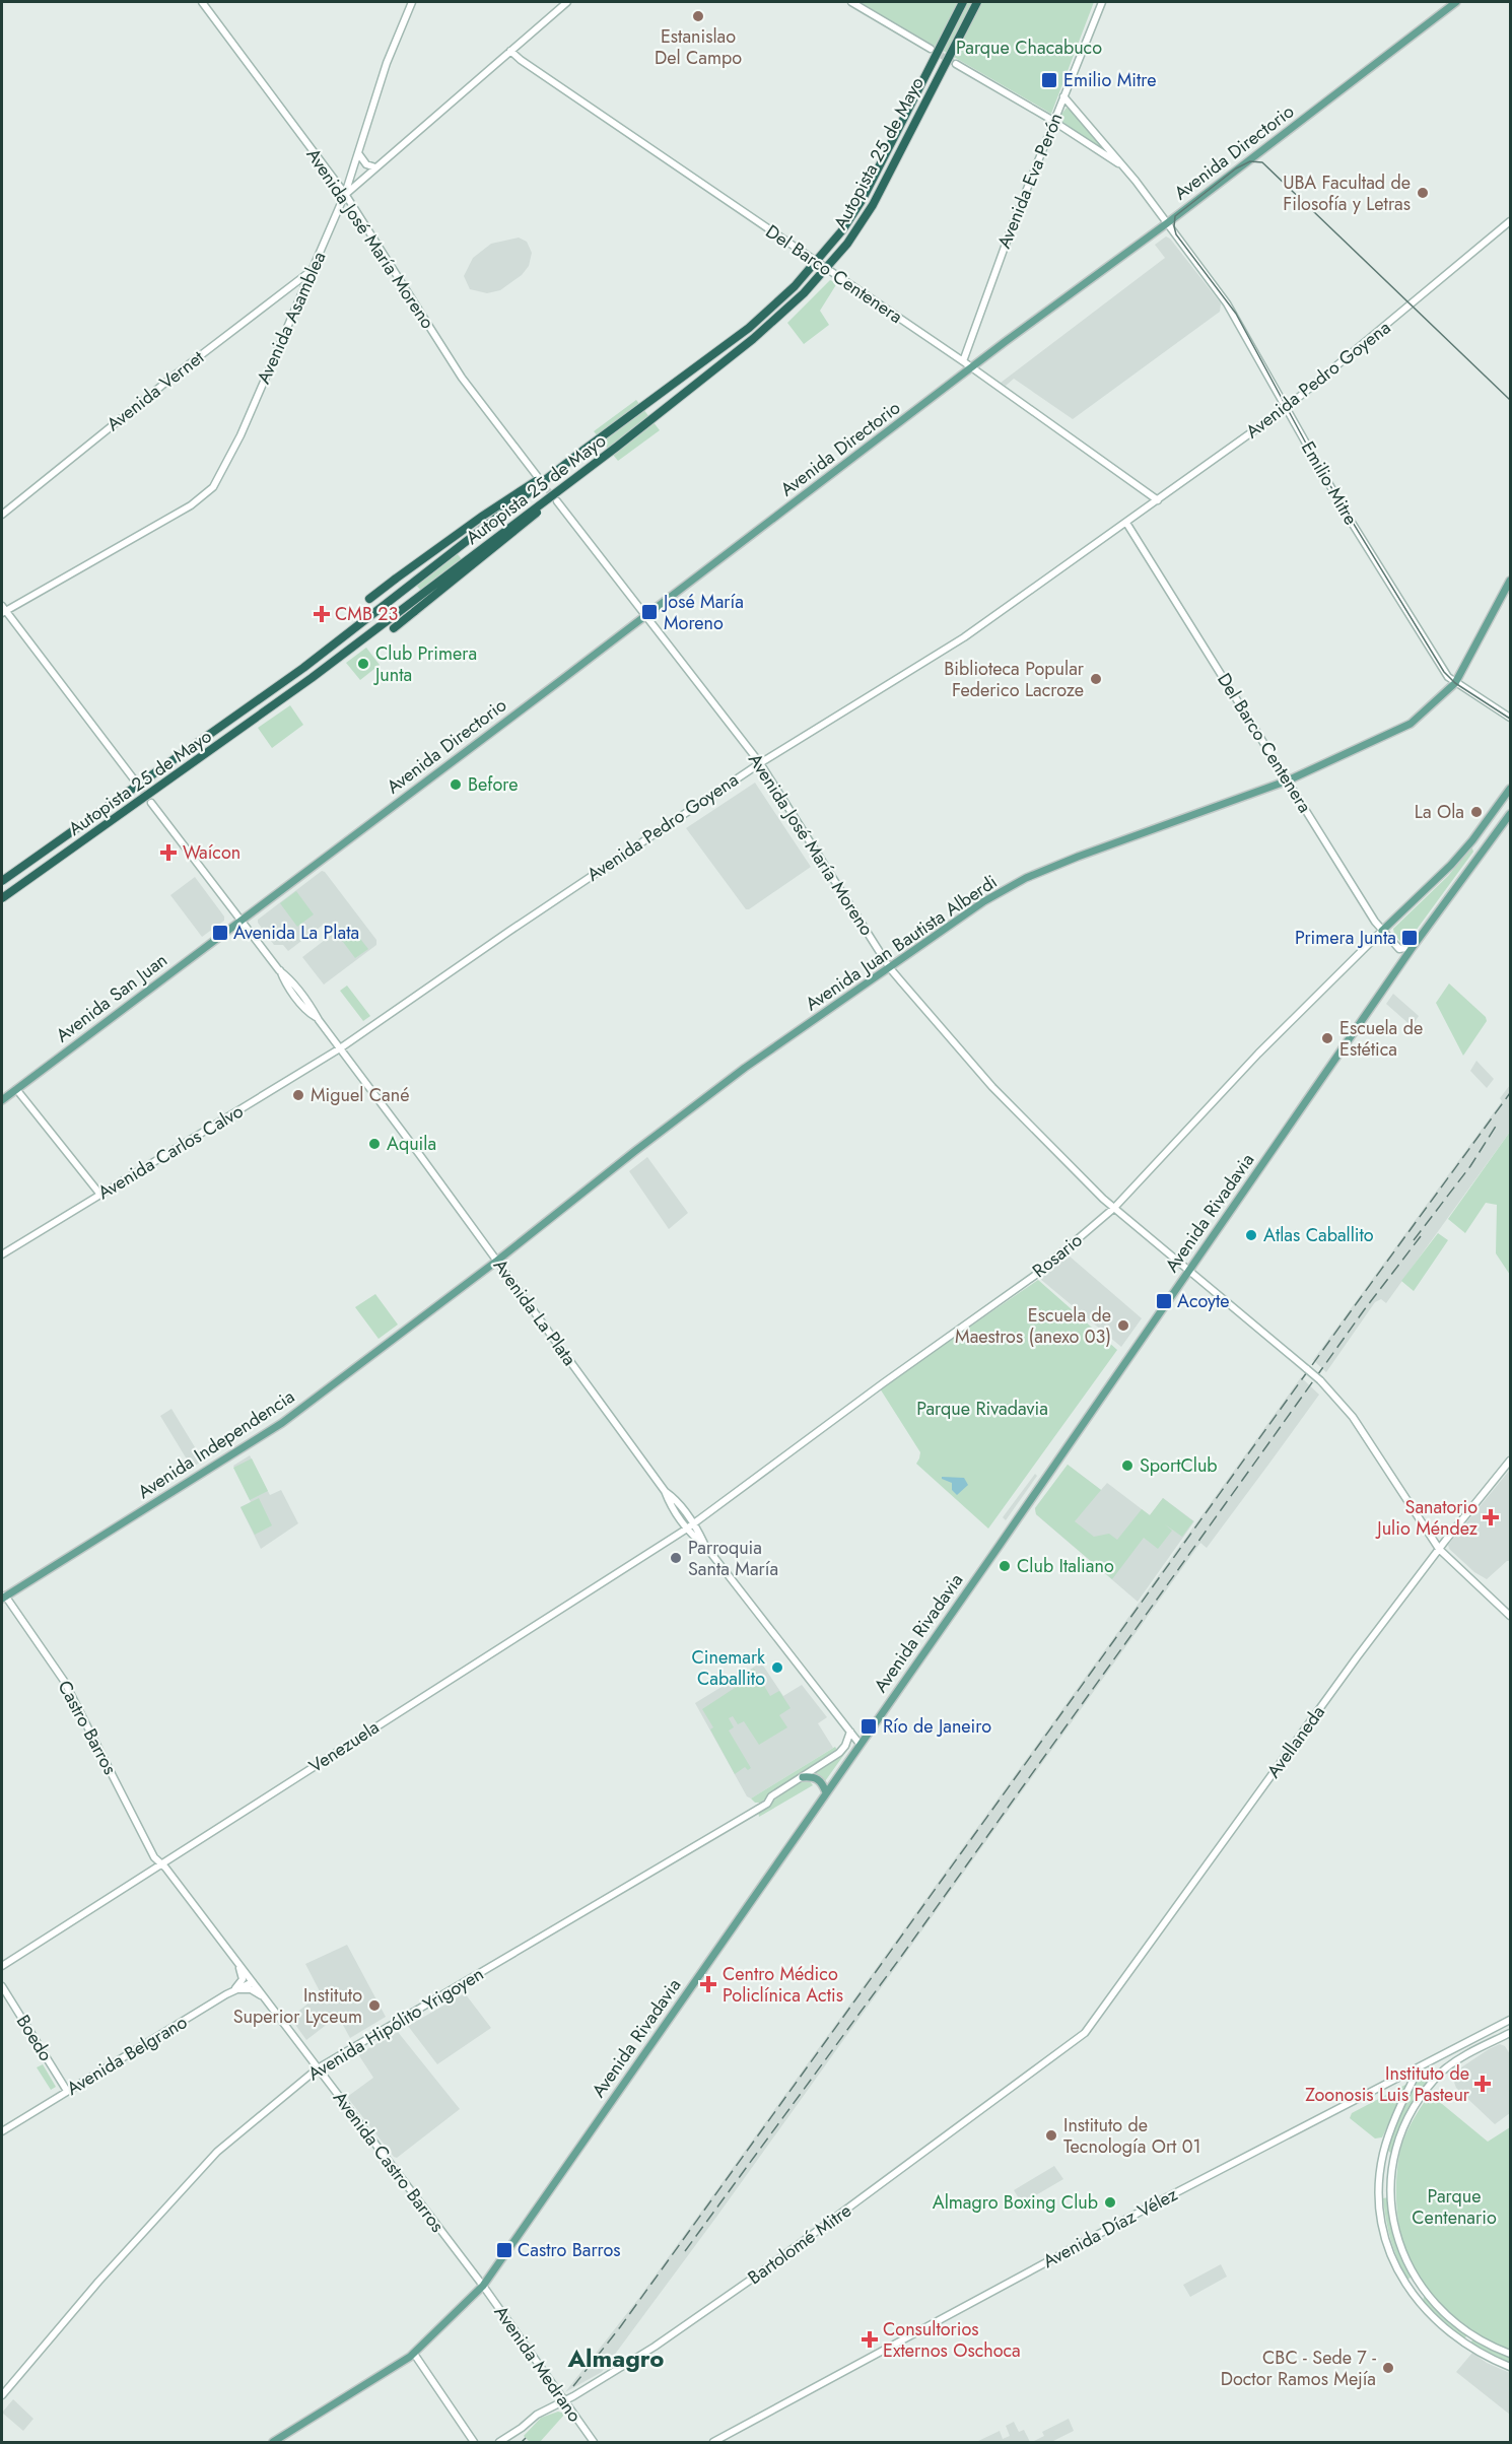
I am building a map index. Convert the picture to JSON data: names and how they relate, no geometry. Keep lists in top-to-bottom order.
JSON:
{
  "streets": {
    "highway": ["Autopista 25 de Mayo"],
    "main road": [
      "Avenida Directorio",
      "Avenida Eva Perón",
      "Avenida José María Moreno",
      "Del Barco Centenera",
      "Avenida Asamblea",
      "Avenida Pedro Goyena",
      "Avenida Vernet",
      "Emilio Mitre",
      "Avenida Juan Bautista Alberdi",
      "Avenida San Juan",
      "Avenida Carlos Calvo",
      "Avenida Rivadavia",
      "Rosario",
      "Avenida La Plata",
      "Avenida Independencia",
      "Castro Barros",
      "Avellaneda",
      "Venezuela",
      "Avenida Hipólito Yrigoyen",
      "Boedo",
      "Avenida Belgrano",
      "Avenida Castro Barros",
      "Avenida Díaz Vélez",
      "Bartolomé Mitre",
      "Avenida Medrano"
    ]
  },
  "crossings": [
    ["Avenida Directorio", "Avenida José María Moreno"],
    ["Avenida Directorio", "Del Barco Centenera"],
    ["Avenida Directorio", "Emilio Mitre"],
    ["Avenida Directorio", "Avenida San Juan"],
    ["Avenida Directorio", "Avenida La Plata"],
    ["Avenida Eva Perón", "Del Barco Centenera"],
    ["Avenida Eva Perón", "Emilio Mitre"],
    ["Avenida José María Moreno", "Avenida Asamblea"],
    ["Avenida José María Moreno", "Avenida Pedro Goyena"],
    ["Avenida José María Moreno", "Avenida Juan Bautista Alberdi"],
    ["Avenida José María Moreno", "Avenida Rivadavia"],
    ["Avenida José María Moreno", "Rosario"],
    ["Avenida José María Moreno", "Avellaneda"],
    ["Del Barco Centenera", "Avenida Asamblea"],
    ["Del Barco Centenera", "Avenida Pedro Goyena"],
    ["Del Barco Centenera", "Avenida Juan Bautista Alberdi"],
    ["Del Barco Centenera", "Avenida Rivadavia"],
    ["Del Barco Centenera", "Rosario"],
    ["Avenida Asamblea", "Avenida Vernet"],
    ["Avenida Pedro Goyena", "Emilio Mitre"],
    ["Avenida Pedro Goyena", "Avenida Carlos Calvo"],
    ["Avenida Pedro Goyena", "Avenida La Plata"],
    ["Emilio Mitre", "Avenida Juan Bautista Alberdi"],
    ["Avenida Juan Bautista Alberdi", "Avenida La Plata"],
    ["Avenida Juan Bautista Alberdi", "Avenida Independencia"],
    ["Avenida San Juan", "Avenida La Plata"],
    ["Avenida Carlos Calvo", "Avenida La Plata"],
    ["Avenida Rivadavia", "Avenida La Plata"],
    ["Avenida Rivadavia", "Avenida Castro Barros"],
    ["Avenida Rivadavia", "Avenida Medrano"],
    ["Rosario", "Avenida La Plata"],
    ["Rosario", "Venezuela"],
    ["Avenida La Plata", "Avenida Independencia"],
    ["Avenida La Plata", "Venezuela"],
    ["Avenida La Plata", "Avenida Hipólito Yrigoyen"],
    ["Avenida Independencia", "Castro Barros"],
    ["Castro Barros", "Venezuela"],
    ["Castro Barros", "Avenida Castro Barros"],
    ["Avellaneda", "Bartolomé Mitre"],
    ["Venezuela", "Avenida Castro Barros"],
    ["Avenida Hipólito Yrigoyen", "Avenida Castro Barros"],
    ["Boedo", "Avenida Belgrano"],
    ["Avenida Belgrano", "Avenida Castro Barros"],
    ["Avenida Castro Barros", "Avenida Medrano"],
    ["Bartolomé Mitre", "Avenida Medrano"]
  ],
  "districts": ["Almagro"],
  "parks": ["Parque Chacabuco", "Parque Rivadavia", "Parque Centenario"],
  "places": {
    "other": [
      "Estanislao Del Campo",
      "UBA Facultad de Filosofía y Letras",
      "Club Primera Junta",
      "Biblioteca Popular Federico Lacroze",
      "Before",
      "La Ola",
      "Escuela de Estética",
      "Miguel Cané",
      "Aquila",
      "Atlas Caballito",
      "Escuela de Maestros (anexo 03)",
      "SportClub",
      "Parroquia Santa María",
      "Club Italiano",
      "Cinemark Caballito",
      "Instituto Superior Lyceum",
      "Instituto de Tecnología Ort 01",
      "Almagro Boxing Club",
      "CBC - Sede 7 - Doctor Ramos Mejía"
    ],
    "transit": [
      "Emilio Mitre",
      "José María Moreno",
      "Avenida La Plata",
      "Primera Junta",
      "Acoyte",
      "Río de Janeiro",
      "Castro Barros"
    ],
    "health": [
      "CMB 23",
      "Waícon",
      "Sanatorio Julio Méndez",
      "Centro Médico Policlínica Actis",
      "Instituto de Zoonosis Luis Pasteur",
      "Consultorios Externos Oschoca"
    ]
  }
}
